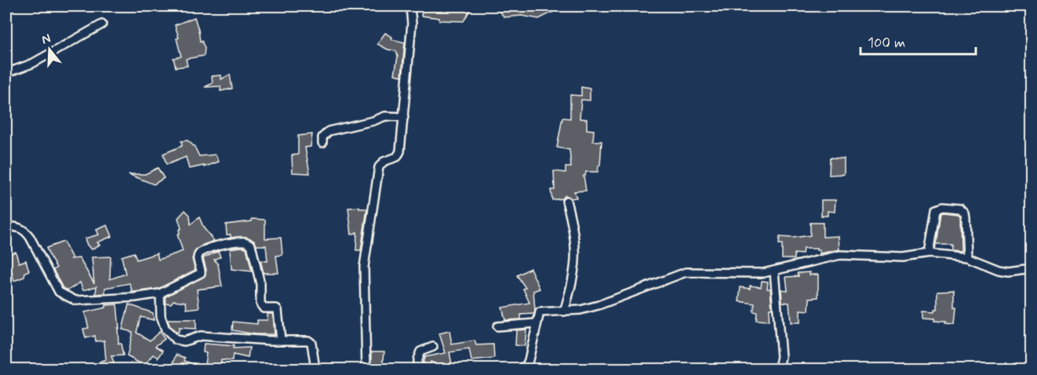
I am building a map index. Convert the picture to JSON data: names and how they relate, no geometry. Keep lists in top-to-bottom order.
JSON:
{
  "scale_bar": "100 m",
  "north": "top"
}
